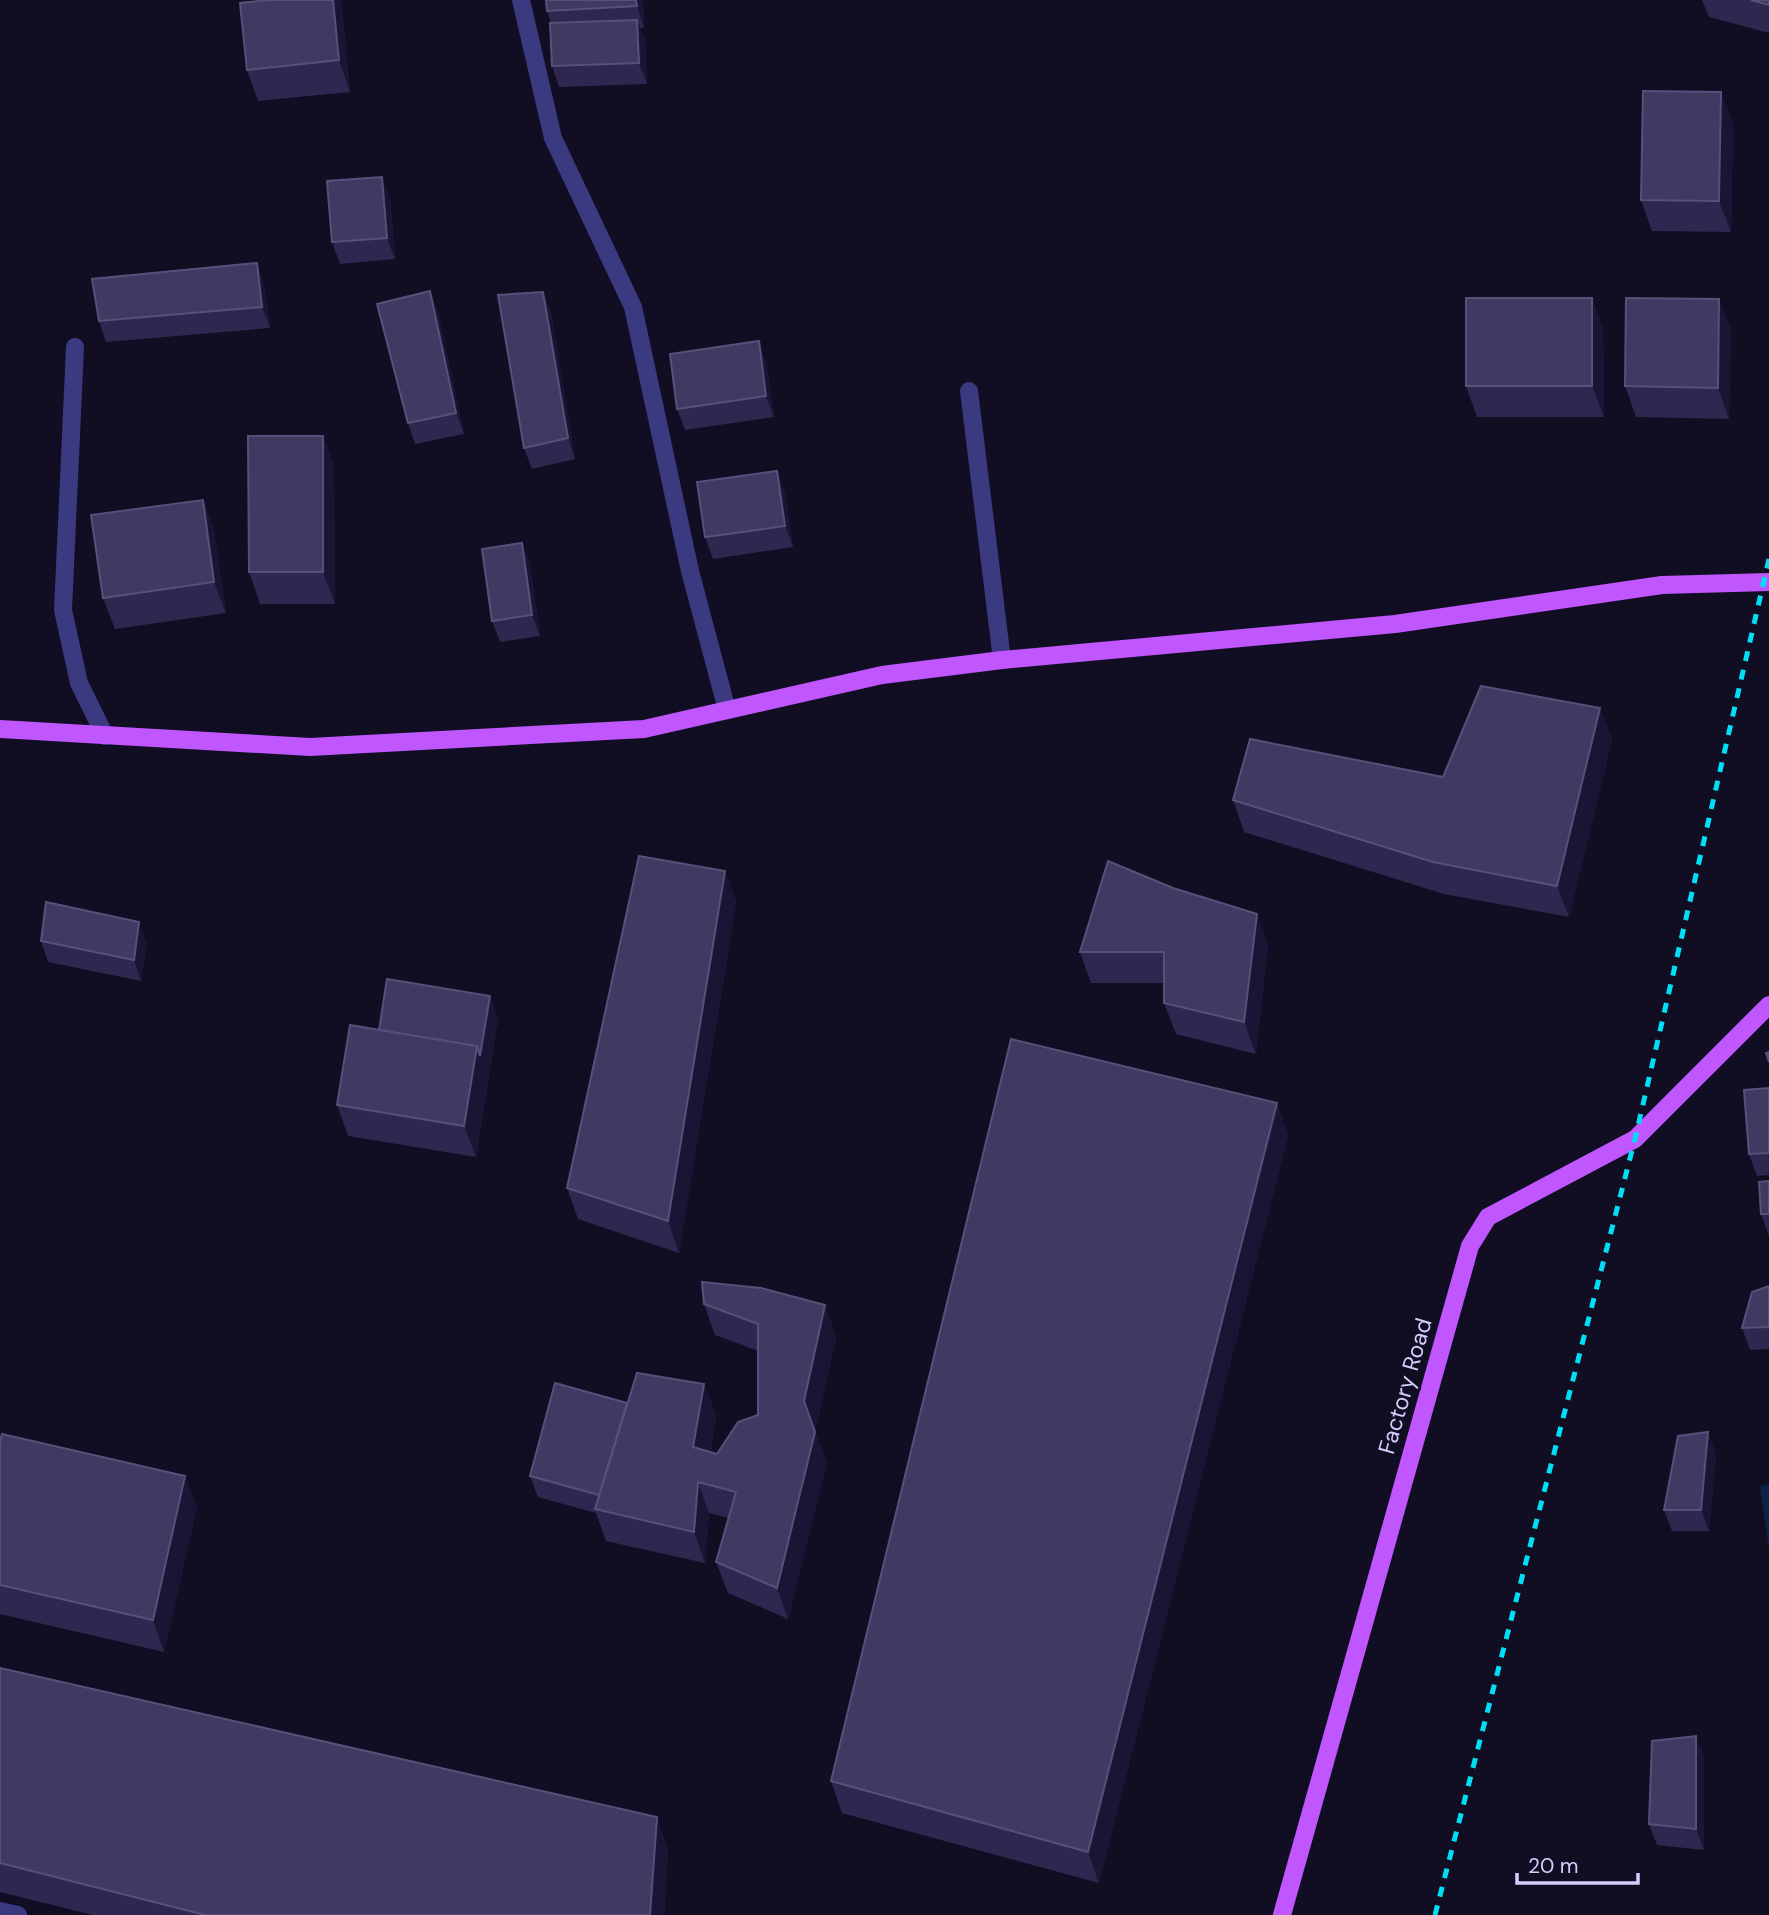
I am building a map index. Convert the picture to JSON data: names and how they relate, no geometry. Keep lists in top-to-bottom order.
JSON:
{
  "streets": {
    "main road": ["Factory Road"]
  },
  "scale_bar": "20 m"
}
